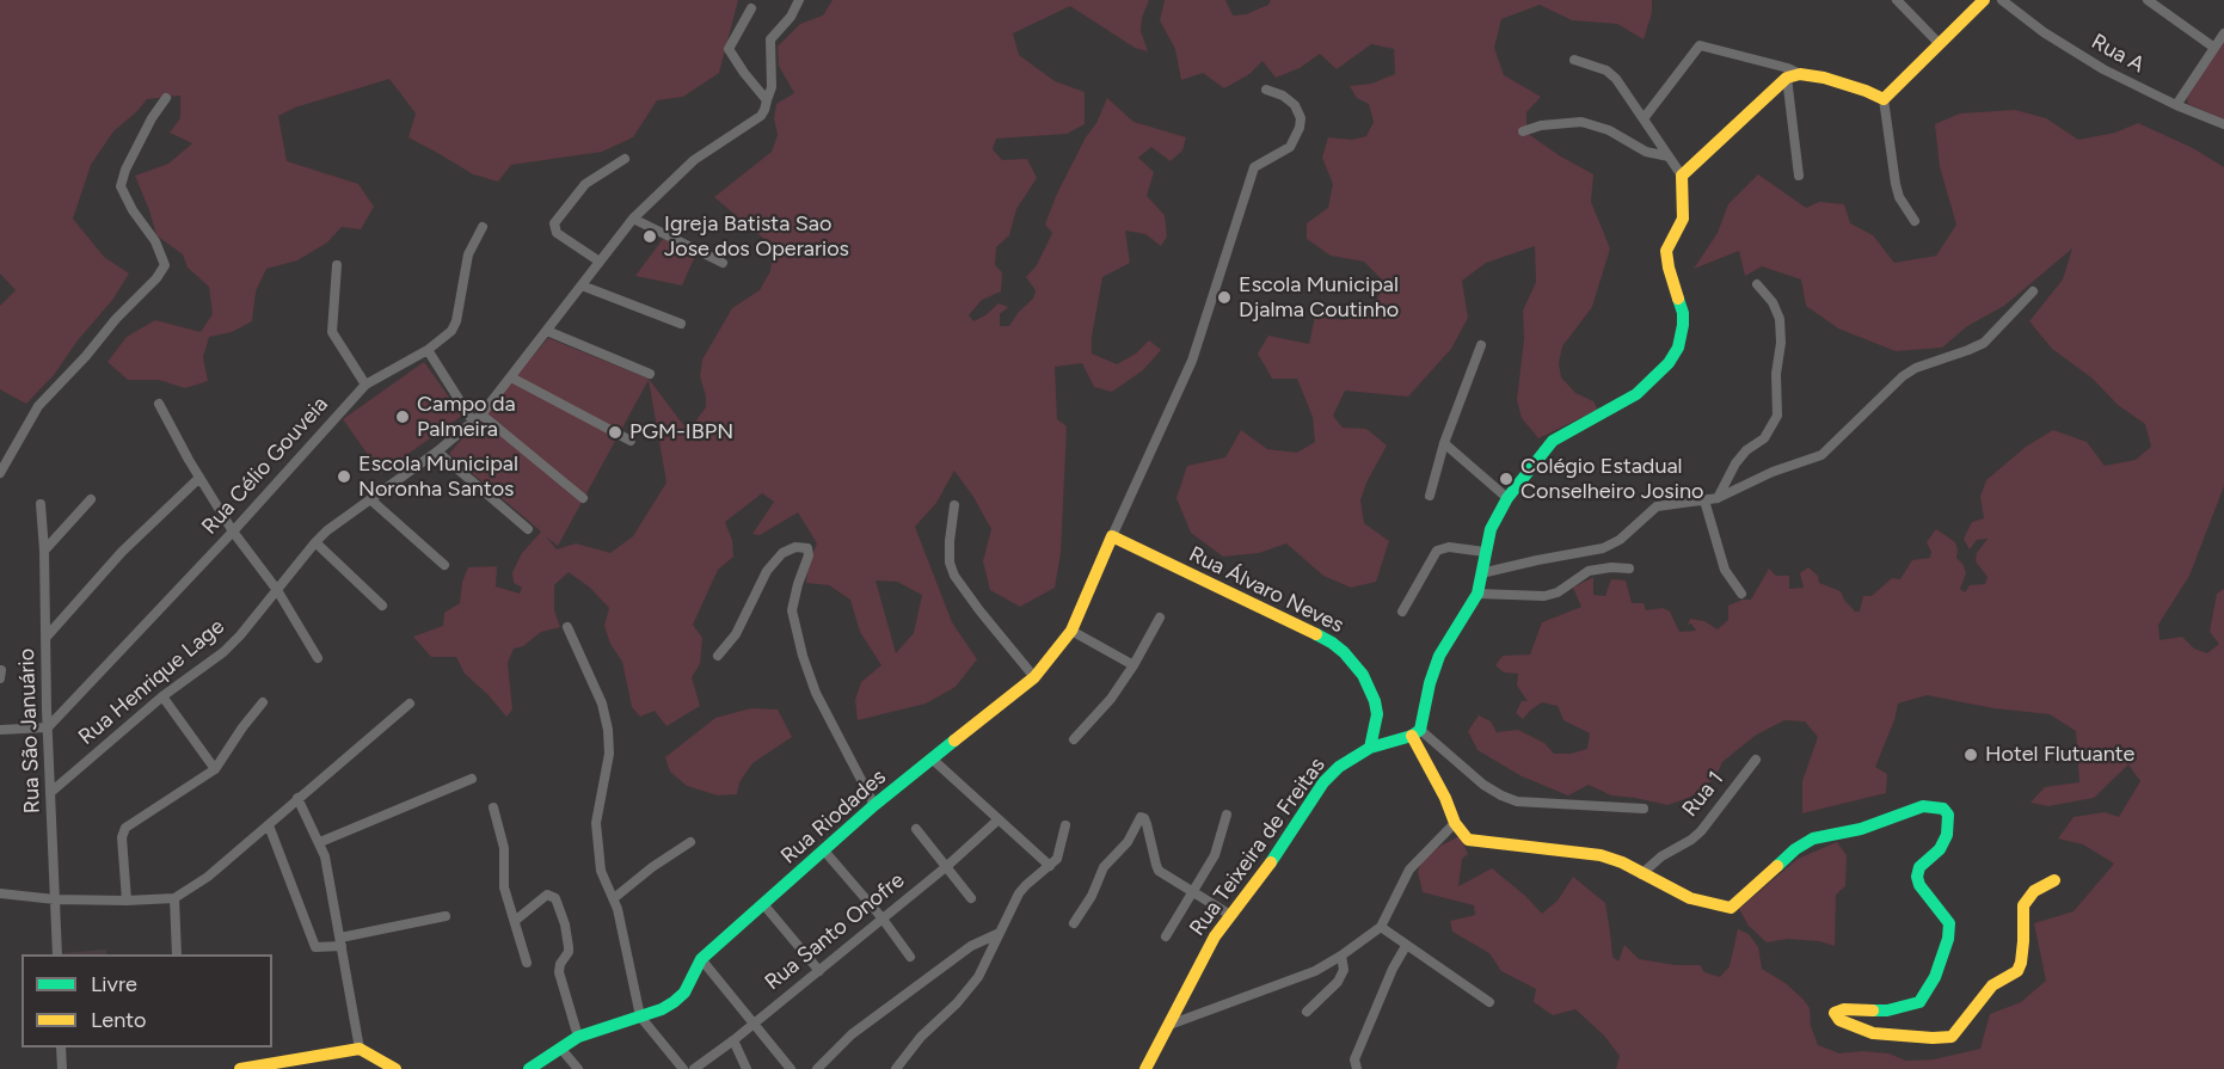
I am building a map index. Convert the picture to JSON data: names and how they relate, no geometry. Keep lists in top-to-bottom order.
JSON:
{
  "streets": {
    "street": [
      "Rua A",
      "Rua Célio Gouveia",
      "Rua Álvaro Neves",
      "Rua Henrique Lage",
      "Rua São Januário",
      "Rua 1",
      "Rua Riodades",
      "Rua Teixeira de Freitas",
      "Rua Santo Onofre"
    ]
  },
  "crossings": [
    ["Rua Célio Gouveia", "Rua São Januário"],
    ["Rua Álvaro Neves", "Rua Riodades"],
    ["Rua Álvaro Neves", "Rua Teixeira de Freitas"],
    ["Rua Henrique Lage", "Rua São Januário"]
  ],
  "places": [
    "Igreja Batista Sao Jose dos Operarios",
    "Escola Municipal Djalma Coutinho",
    "Campo da Palmeira",
    "PGM-IBPN",
    "Escola Municipal Noronha Santos",
    "Colégio Estadual Conselheiro Josino",
    "Hotel Flutuante"
  ],
  "legend": ["Livre", "Lento"]
}
